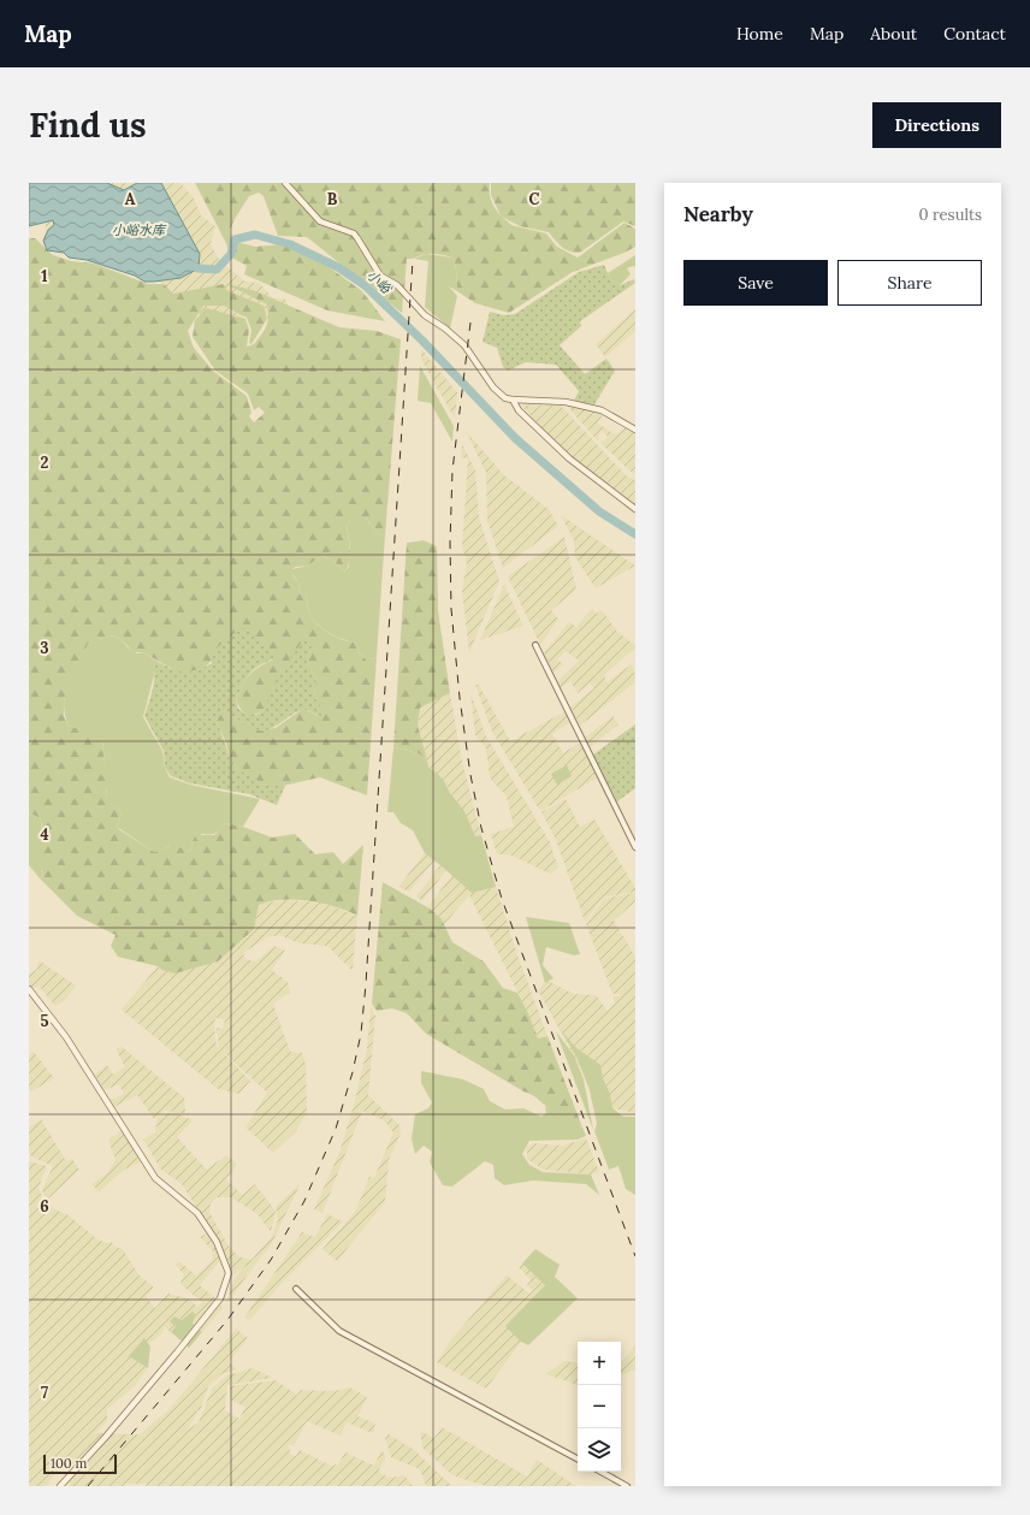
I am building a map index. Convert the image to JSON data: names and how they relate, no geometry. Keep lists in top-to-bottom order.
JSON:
{
  "water": ["小峪水库", "小峪"],
  "scale_bar": "100 m",
  "page": {
    "header": "Map",
    "nav": [
      "Home",
      "Map",
      "About",
      "Contact"
    ],
    "buttons": [
      "Directions",
      ["Save", "Share"]
    ],
    "title": "Find us",
    "heading": ["Nearby", "0 results"],
    "map_buttons": ["+", "−"],
    "scale": "100 m"
  },
  "grid": {
    "columns": ["A", "B", "C"],
    "rows": [
      "1",
      "2",
      "3",
      "4",
      "5",
      "6",
      "7"
    ]
  }
}
